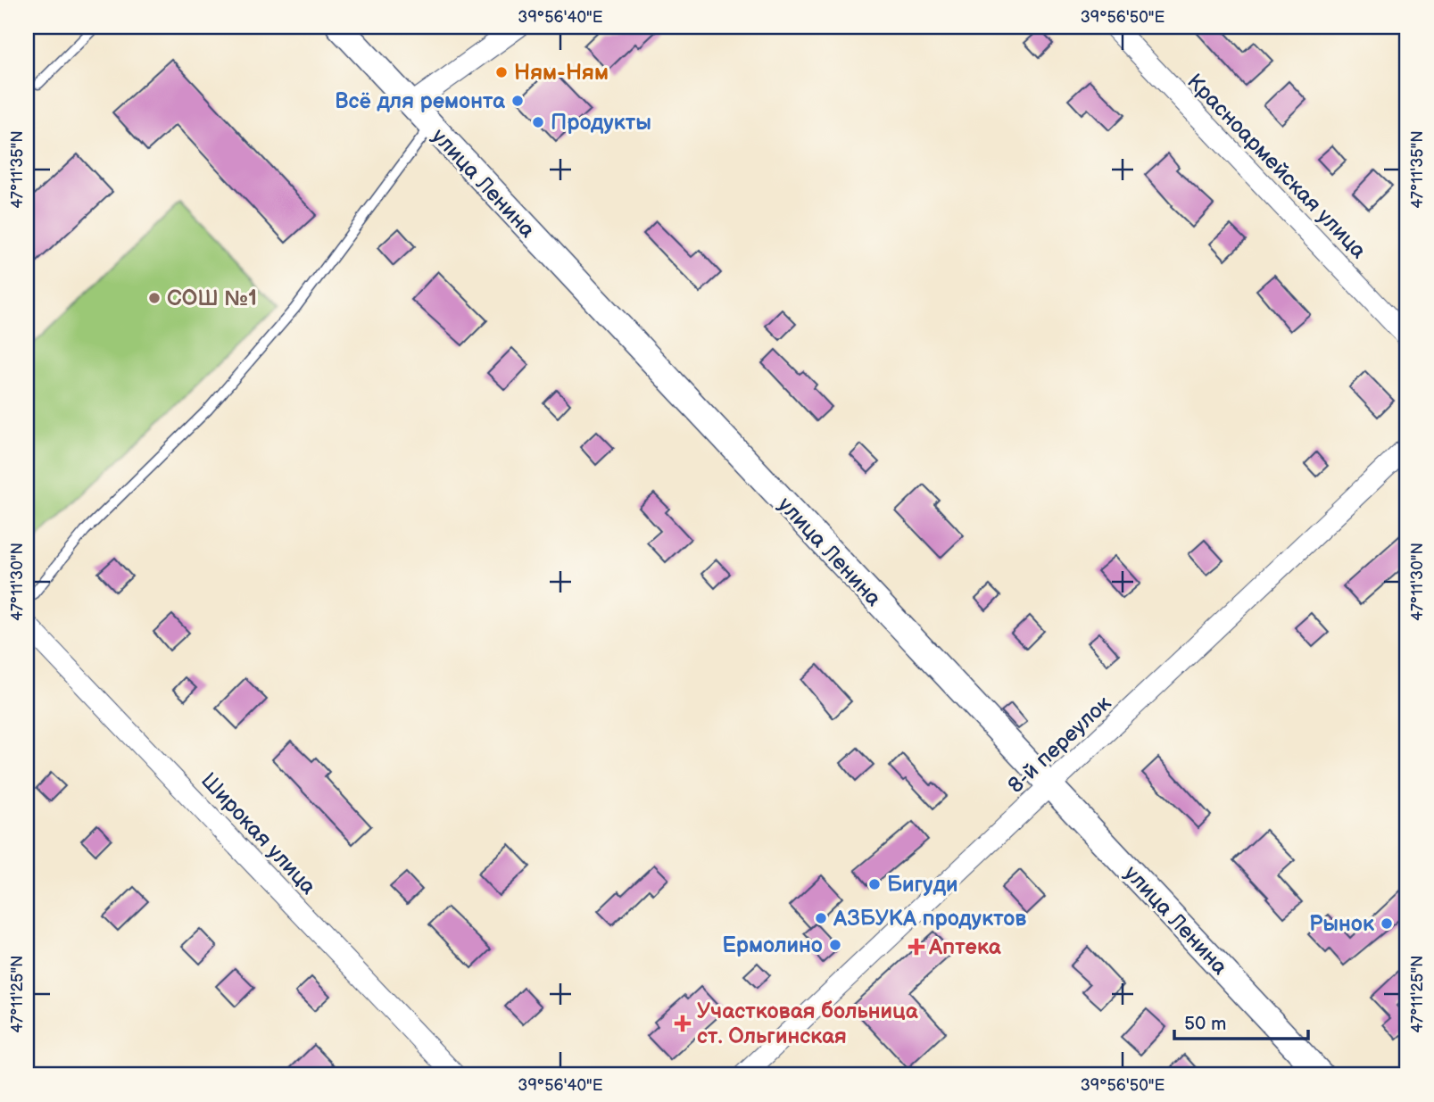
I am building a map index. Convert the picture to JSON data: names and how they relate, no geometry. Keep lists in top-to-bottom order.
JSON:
{
  "streets": {
    "street": [
      "Красноармейская улица",
      "улица Ленина",
      "8-й переулок",
      "Широкая улица"
    ]
  },
  "crossings": [
    ["улица Ленина", "8-й переулок"]
  ],
  "places": {
    "other": [
      "Ням-Ням",
      "Всё для ремонта",
      "Продукты",
      "СОШ №1",
      "Бигуди",
      "АЗБУКА продуктов",
      "Рынок",
      "Ермолино"
    ],
    "health": ["Аптека", "Участковая больница ст. Ольгинская"]
  },
  "scale_bar": "50 m",
  "coordinates": [
    "39°56'40\"E",
    "39°56'50\"E",
    "47°11'35\"N",
    "47°11'30\"N",
    "47°11'25\"N"
  ]
}
